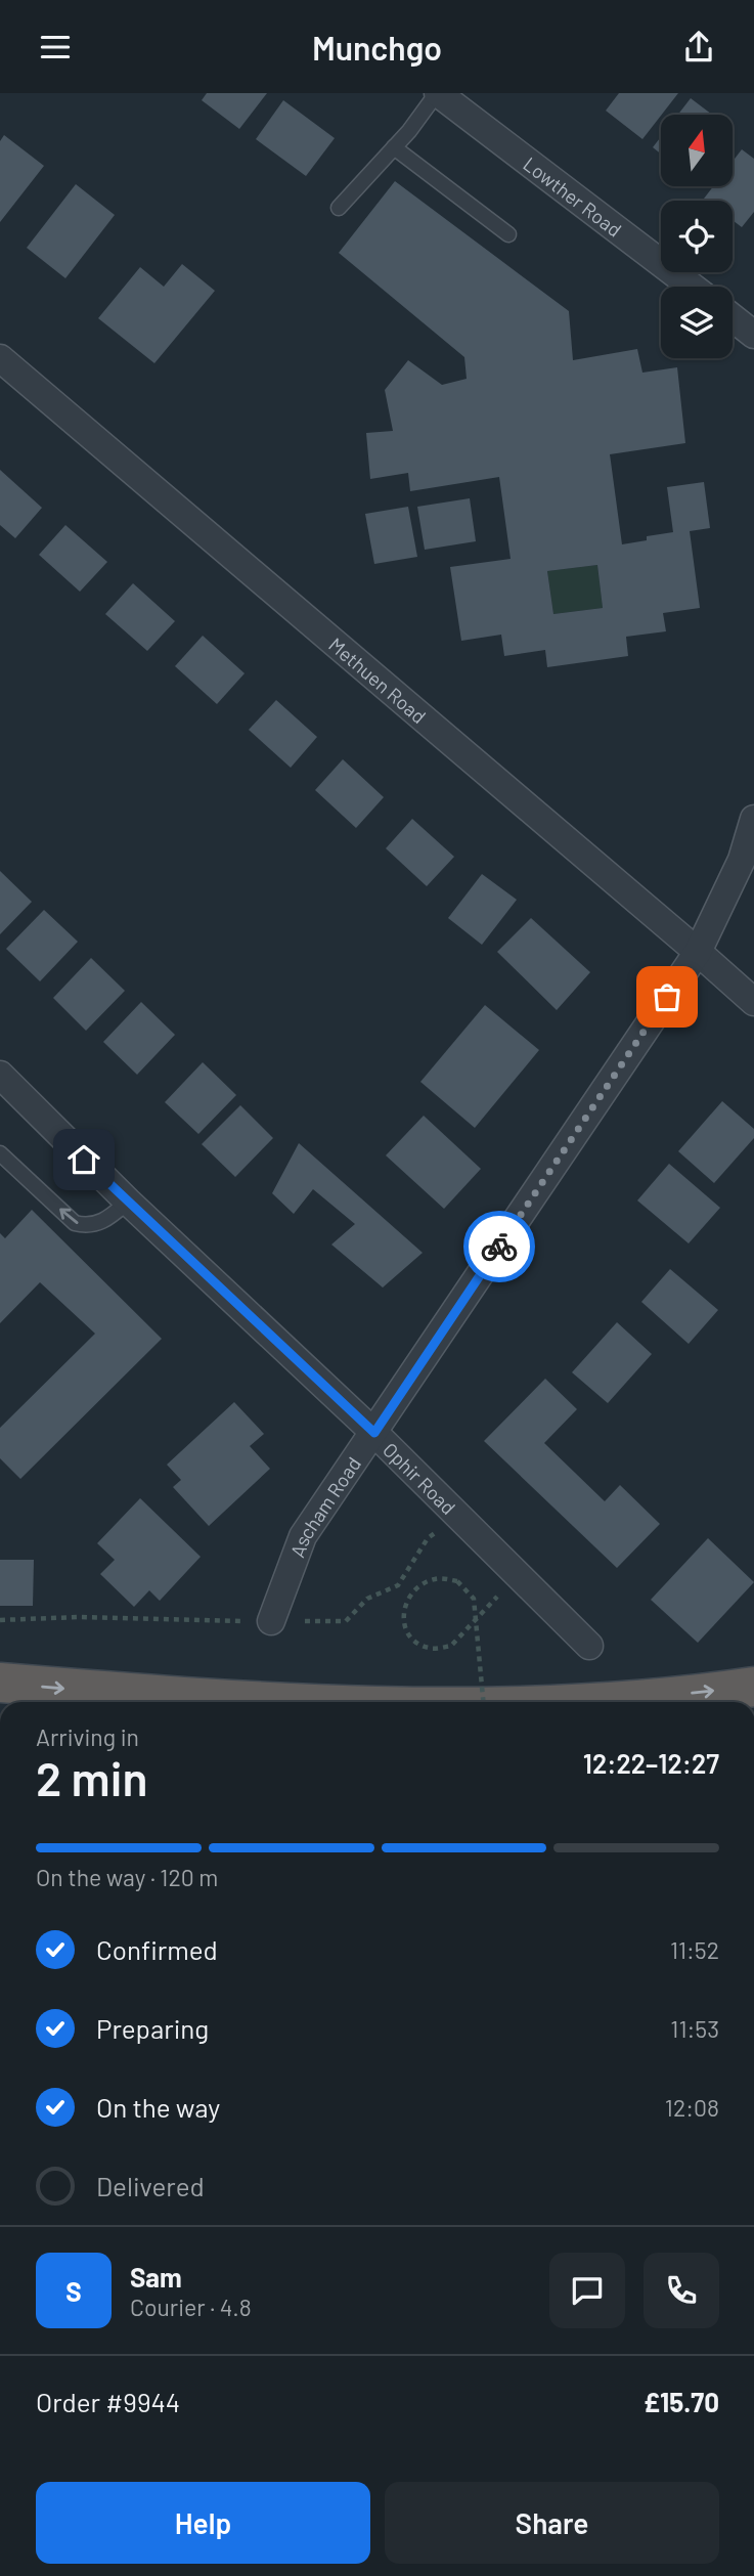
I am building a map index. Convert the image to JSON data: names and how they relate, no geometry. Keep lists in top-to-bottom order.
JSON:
{
  "streets": {
    "street": [
      "Lowther Road",
      "Methuen Road",
      "Ophir Road",
      "Ascham Road"
    ]
  },
  "crossings": [
    ["Methuen Road", "Ascham Road"],
    ["Ophir Road", "Ascham Road"]
  ],
  "north": "top",
  "page": {
    "header": "Munchgo",
    "heading": ["2 min", "Arriving in", "12:22–12:27"],
    "panel": [
      "Sam",
      "Courier · 4.8",
      "Order #9944",
      "£15.70"
    ],
    "bar": "On the way · 120 m",
    "list": [
      ["Confirmed", "11:52"],
      ["Preparing", "11:53"],
      ["On the way", "12:08"],
      "Delivered"
    ],
    "round": "S",
    "buttons": ["Help", "Share"]
  }
}
